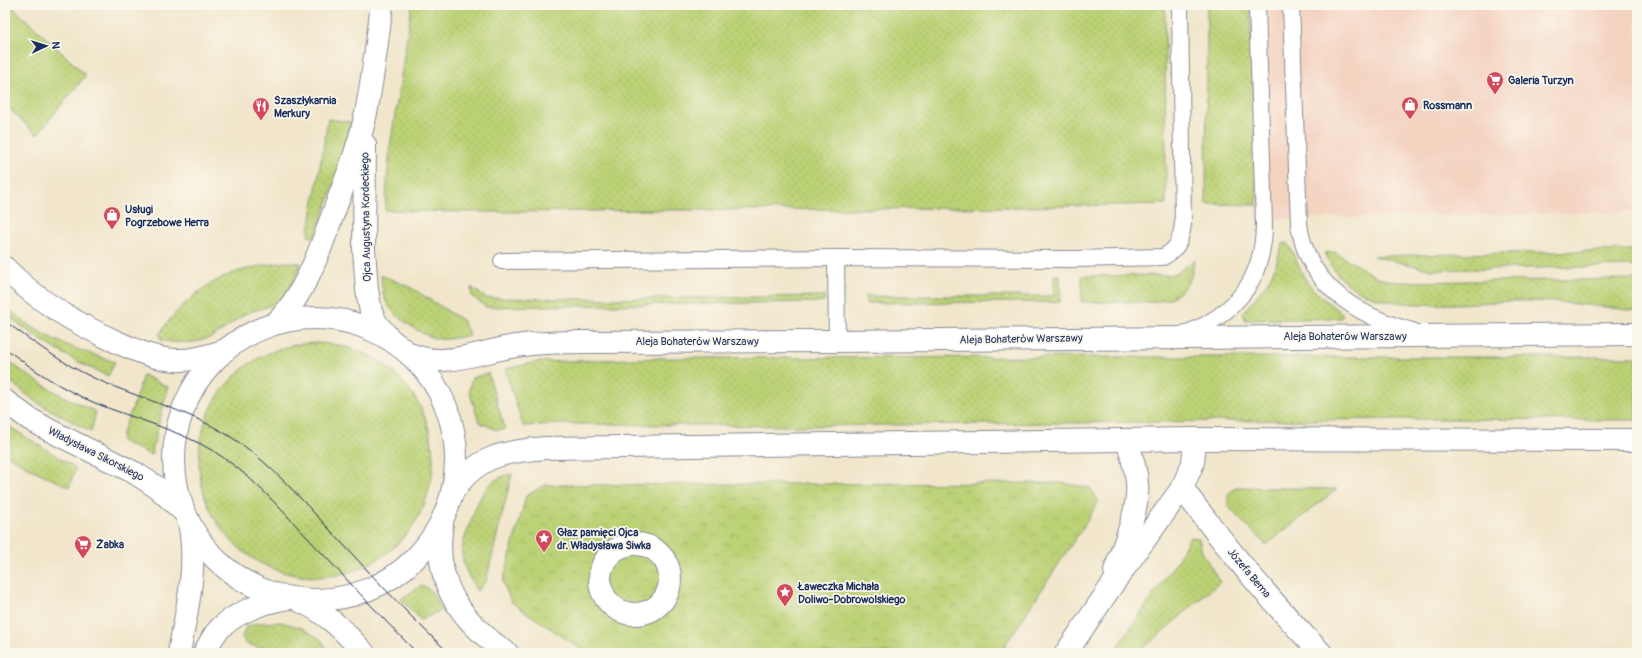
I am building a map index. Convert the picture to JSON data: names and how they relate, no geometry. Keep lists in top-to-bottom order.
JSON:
{
  "streets": {
    "street": [
      "Ojca Augustyna Kordeckiego",
      "Aleja Bohaterów Warszawy",
      "Władysława Sikorskiego",
      "Józefa Bema"
    ]
  },
  "places": {
    "supermarket": ["Galeria Turzyn", "Żabka"],
    "shop": ["Rossmann", "Usługi Pogrzebowe Herra"],
    "restaurant": ["Szaszłykarnia Merkury"],
    "place": ["Głaz pamięci Ojca dr. Władysława Siwka", "Ławeczka Michała Doliwo-Dobrowolskiego"]
  },
  "north": "right"
}
